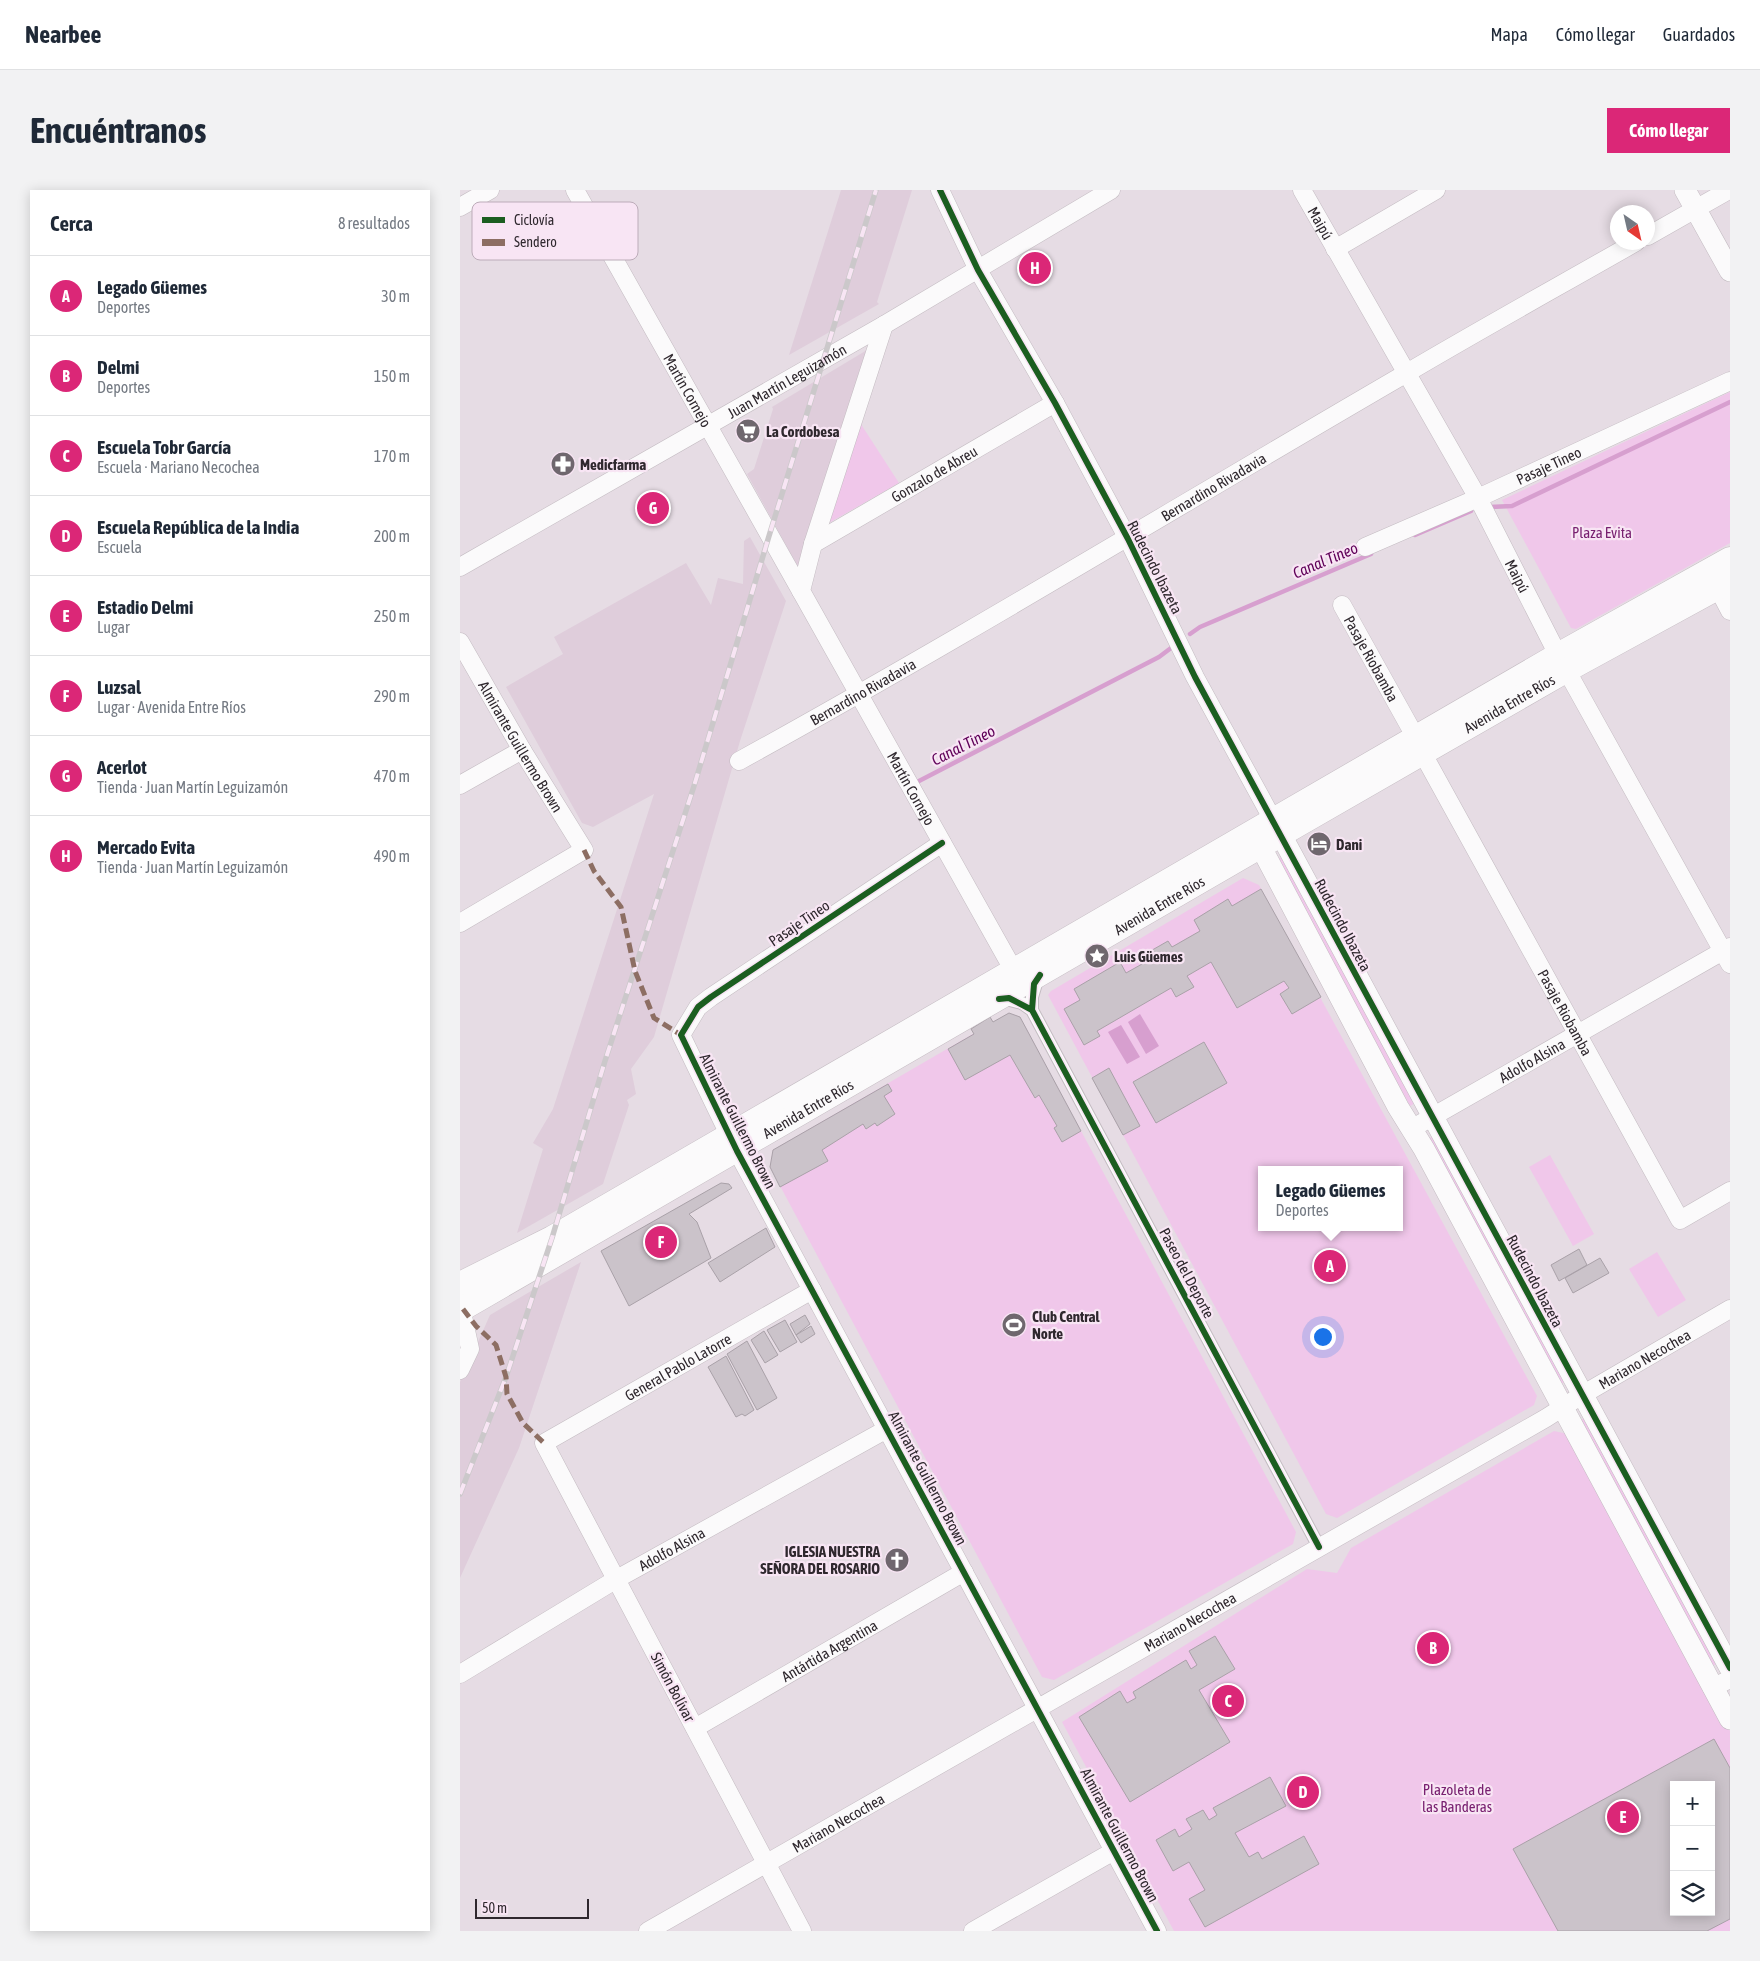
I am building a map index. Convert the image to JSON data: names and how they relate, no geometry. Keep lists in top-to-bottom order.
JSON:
{
  "streets": {
    "main road": ["Avenida Entre Ríos"],
    "street": [
      "Maipú",
      "Juan Martín Leguizamón",
      "Martín Cornejo",
      "Pasaje Tineo",
      "Gonzalo de Abreu",
      "Bernardino Rivadavia",
      "Rudecindo Ibazeta",
      "Pasaje Riobamba",
      "Almirante Guillermo Brown",
      "Adolfo Alsina",
      "Paseo del Deporte",
      "Mariano Necochea",
      "General Pablo Latorre",
      "Antártida Argentina",
      "Simón Bolívar"
    ]
  },
  "crossings": [
    ["Maipú", "Pasaje Tineo"],
    ["Maipú", "Bernardino Rivadavia"],
    ["Maipú", "Avenida Entre Ríos"],
    ["Maipú", "Adolfo Alsina"],
    ["Juan Martín Leguizamón", "Martín Cornejo"],
    ["Juan Martín Leguizamón", "Rudecindo Ibazeta"],
    ["Martín Cornejo", "Pasaje Tineo"],
    ["Martín Cornejo", "Bernardino Rivadavia"],
    ["Martín Cornejo", "Avenida Entre Ríos"],
    ["Pasaje Tineo", "Almirante Guillermo Brown"],
    ["Gonzalo de Abreu", "Rudecindo Ibazeta"],
    ["Bernardino Rivadavia", "Rudecindo Ibazeta"],
    ["Rudecindo Ibazeta", "Avenida Entre Ríos"],
    ["Rudecindo Ibazeta", "Adolfo Alsina"],
    ["Rudecindo Ibazeta", "Mariano Necochea"],
    ["Pasaje Riobamba", "Avenida Entre Ríos"],
    ["Pasaje Riobamba", "Adolfo Alsina"],
    ["Avenida Entre Ríos", "Almirante Guillermo Brown"],
    ["Almirante Guillermo Brown", "Adolfo Alsina"],
    ["Almirante Guillermo Brown", "Mariano Necochea"],
    ["Almirante Guillermo Brown", "General Pablo Latorre"],
    ["Almirante Guillermo Brown", "Antártida Argentina"],
    ["Adolfo Alsina", "Simón Bolívar"],
    ["Paseo del Deporte", "Mariano Necochea"],
    ["Mariano Necochea", "Simón Bolívar"],
    ["General Pablo Latorre", "Simón Bolívar"],
    ["Antártida Argentina", "Simón Bolívar"]
  ],
  "water": ["Canal Tineo"],
  "parks": ["Plaza Evita", "Plazoleta de las Banderas"],
  "places": {
    "supermarket": ["La Cordobesa"],
    "pharmacy": ["Medicfarma"],
    "hotel": ["Dani"],
    "place": ["Luis Güemes"],
    "sports": ["Club Central Norte"],
    "church": ["IGLESIA NUESTRA SEÑORA DEL ROSARIO"]
  },
  "legend": ["Ciclovía", "Sendero"],
  "scale_bar": "50 m",
  "north": "bottom right",
  "page": {
    "header": "Nearbee",
    "nav": ["Mapa", "Cómo llegar", "Guardados"],
    "buttons": "Cómo llegar",
    "title": "Encuéntranos",
    "heading": ["Cerca", "8 resultados"],
    "pins": [
      "H",
      "G",
      "F",
      "A",
      "B",
      "C",
      "D",
      "E"
    ],
    "list": [
      {
        "mark": "A",
        "name": "Legado Güemes",
        "note": "Deportes",
        "value": "30 m"
      },
      {
        "mark": "B",
        "name": "Delmi",
        "note": "Deportes",
        "value": "150 m"
      },
      {
        "mark": "C",
        "name": "Escuela Tobr García",
        "note": "Escuela · Mariano Necochea",
        "value": "170 m"
      },
      {
        "mark": "D",
        "name": "Escuela República de la India",
        "note": "Escuela",
        "value": "200 m"
      },
      {
        "mark": "E",
        "name": "Estadio Delmi",
        "note": "Lugar",
        "value": "250 m"
      },
      {
        "mark": "F",
        "name": "Luzsal",
        "note": "Lugar · Avenida Entre Ríos",
        "value": "290 m"
      },
      {
        "mark": "G",
        "name": "Acerlot",
        "note": "Tienda · Juan Martín Leguizamón",
        "value": "470 m"
      },
      {
        "mark": "H",
        "name": "Mercado Evita",
        "note": "Tienda · Juan Martín Leguizamón",
        "value": "490 m"
      }
    ],
    "popup": ["Legado Güemes", "Deportes"],
    "map_buttons": ["+", "−"],
    "scale": "50 m"
  }
}
